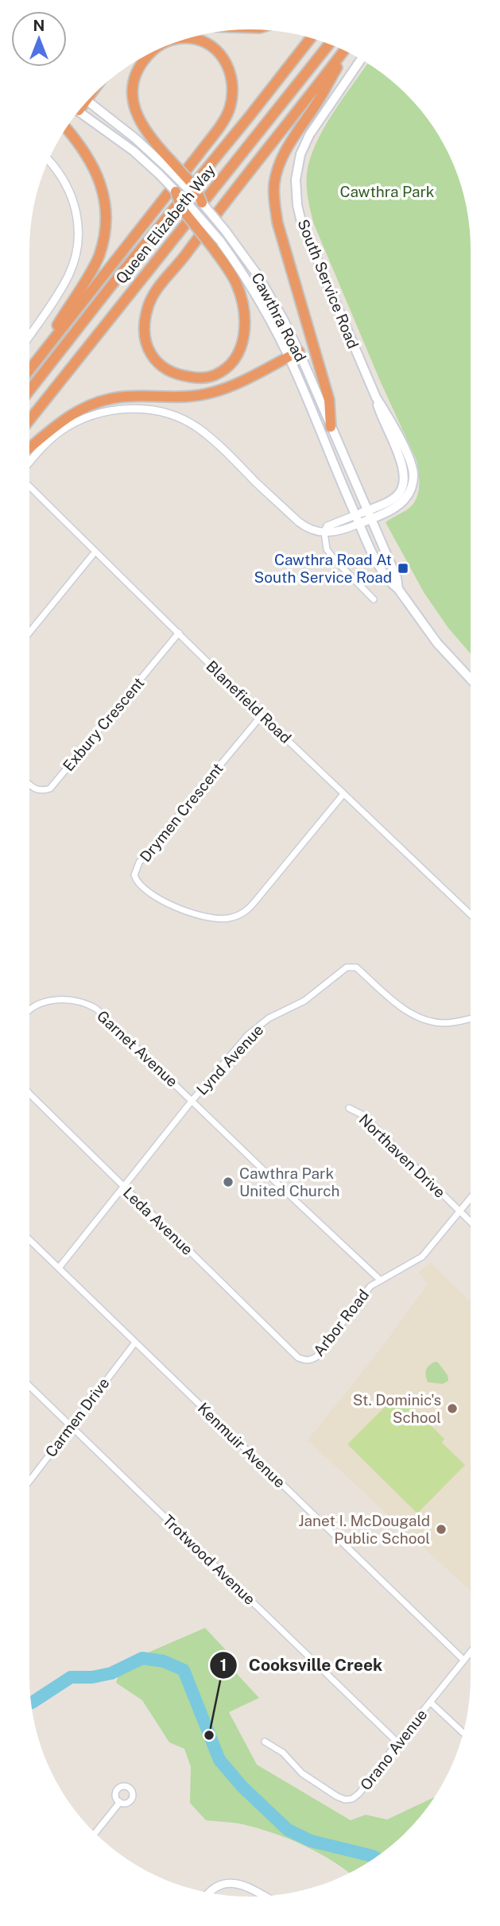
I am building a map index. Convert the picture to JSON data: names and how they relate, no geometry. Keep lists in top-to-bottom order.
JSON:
{
  "streets": {
    "highway": ["Queen Elizabeth Way"],
    "main road": ["South Service Road", "Cawthra Road"],
    "street": [
      "Blanefield Road",
      "Exbury Crescent",
      "Drymen Crescent",
      "Garnet Avenue",
      "Lynd Avenue",
      "Northaven Drive",
      "Leda Avenue",
      "Arbor Road",
      "Carmen Drive",
      "Kenmuir Avenue",
      "Trotwood Avenue",
      "Orano Avenue"
    ]
  },
  "crossings": [
    ["South Service Road", "Cawthra Road"],
    ["Blanefield Road", "Exbury Crescent"],
    ["Blanefield Road", "Drymen Crescent"],
    ["Garnet Avenue", "Lynd Avenue"],
    ["Garnet Avenue", "Arbor Road"],
    ["Lynd Avenue", "Leda Avenue"],
    ["Lynd Avenue", "Kenmuir Avenue"],
    ["Northaven Drive", "Arbor Road"],
    ["Leda Avenue", "Arbor Road"],
    ["Carmen Drive", "Kenmuir Avenue"],
    ["Carmen Drive", "Trotwood Avenue"],
    ["Kenmuir Avenue", "Orano Avenue"],
    ["Trotwood Avenue", "Orano Avenue"]
  ],
  "parks": ["Cawthra Park"],
  "places": {
    "transit": ["Cawthra Road At South Service Road"],
    "other": [
      "Cawthra Park United Church",
      "St. Dominic's School",
      "Janet I. McDougald Public School",
      "Cooksville Creek"
    ]
  },
  "north": "top"
}
